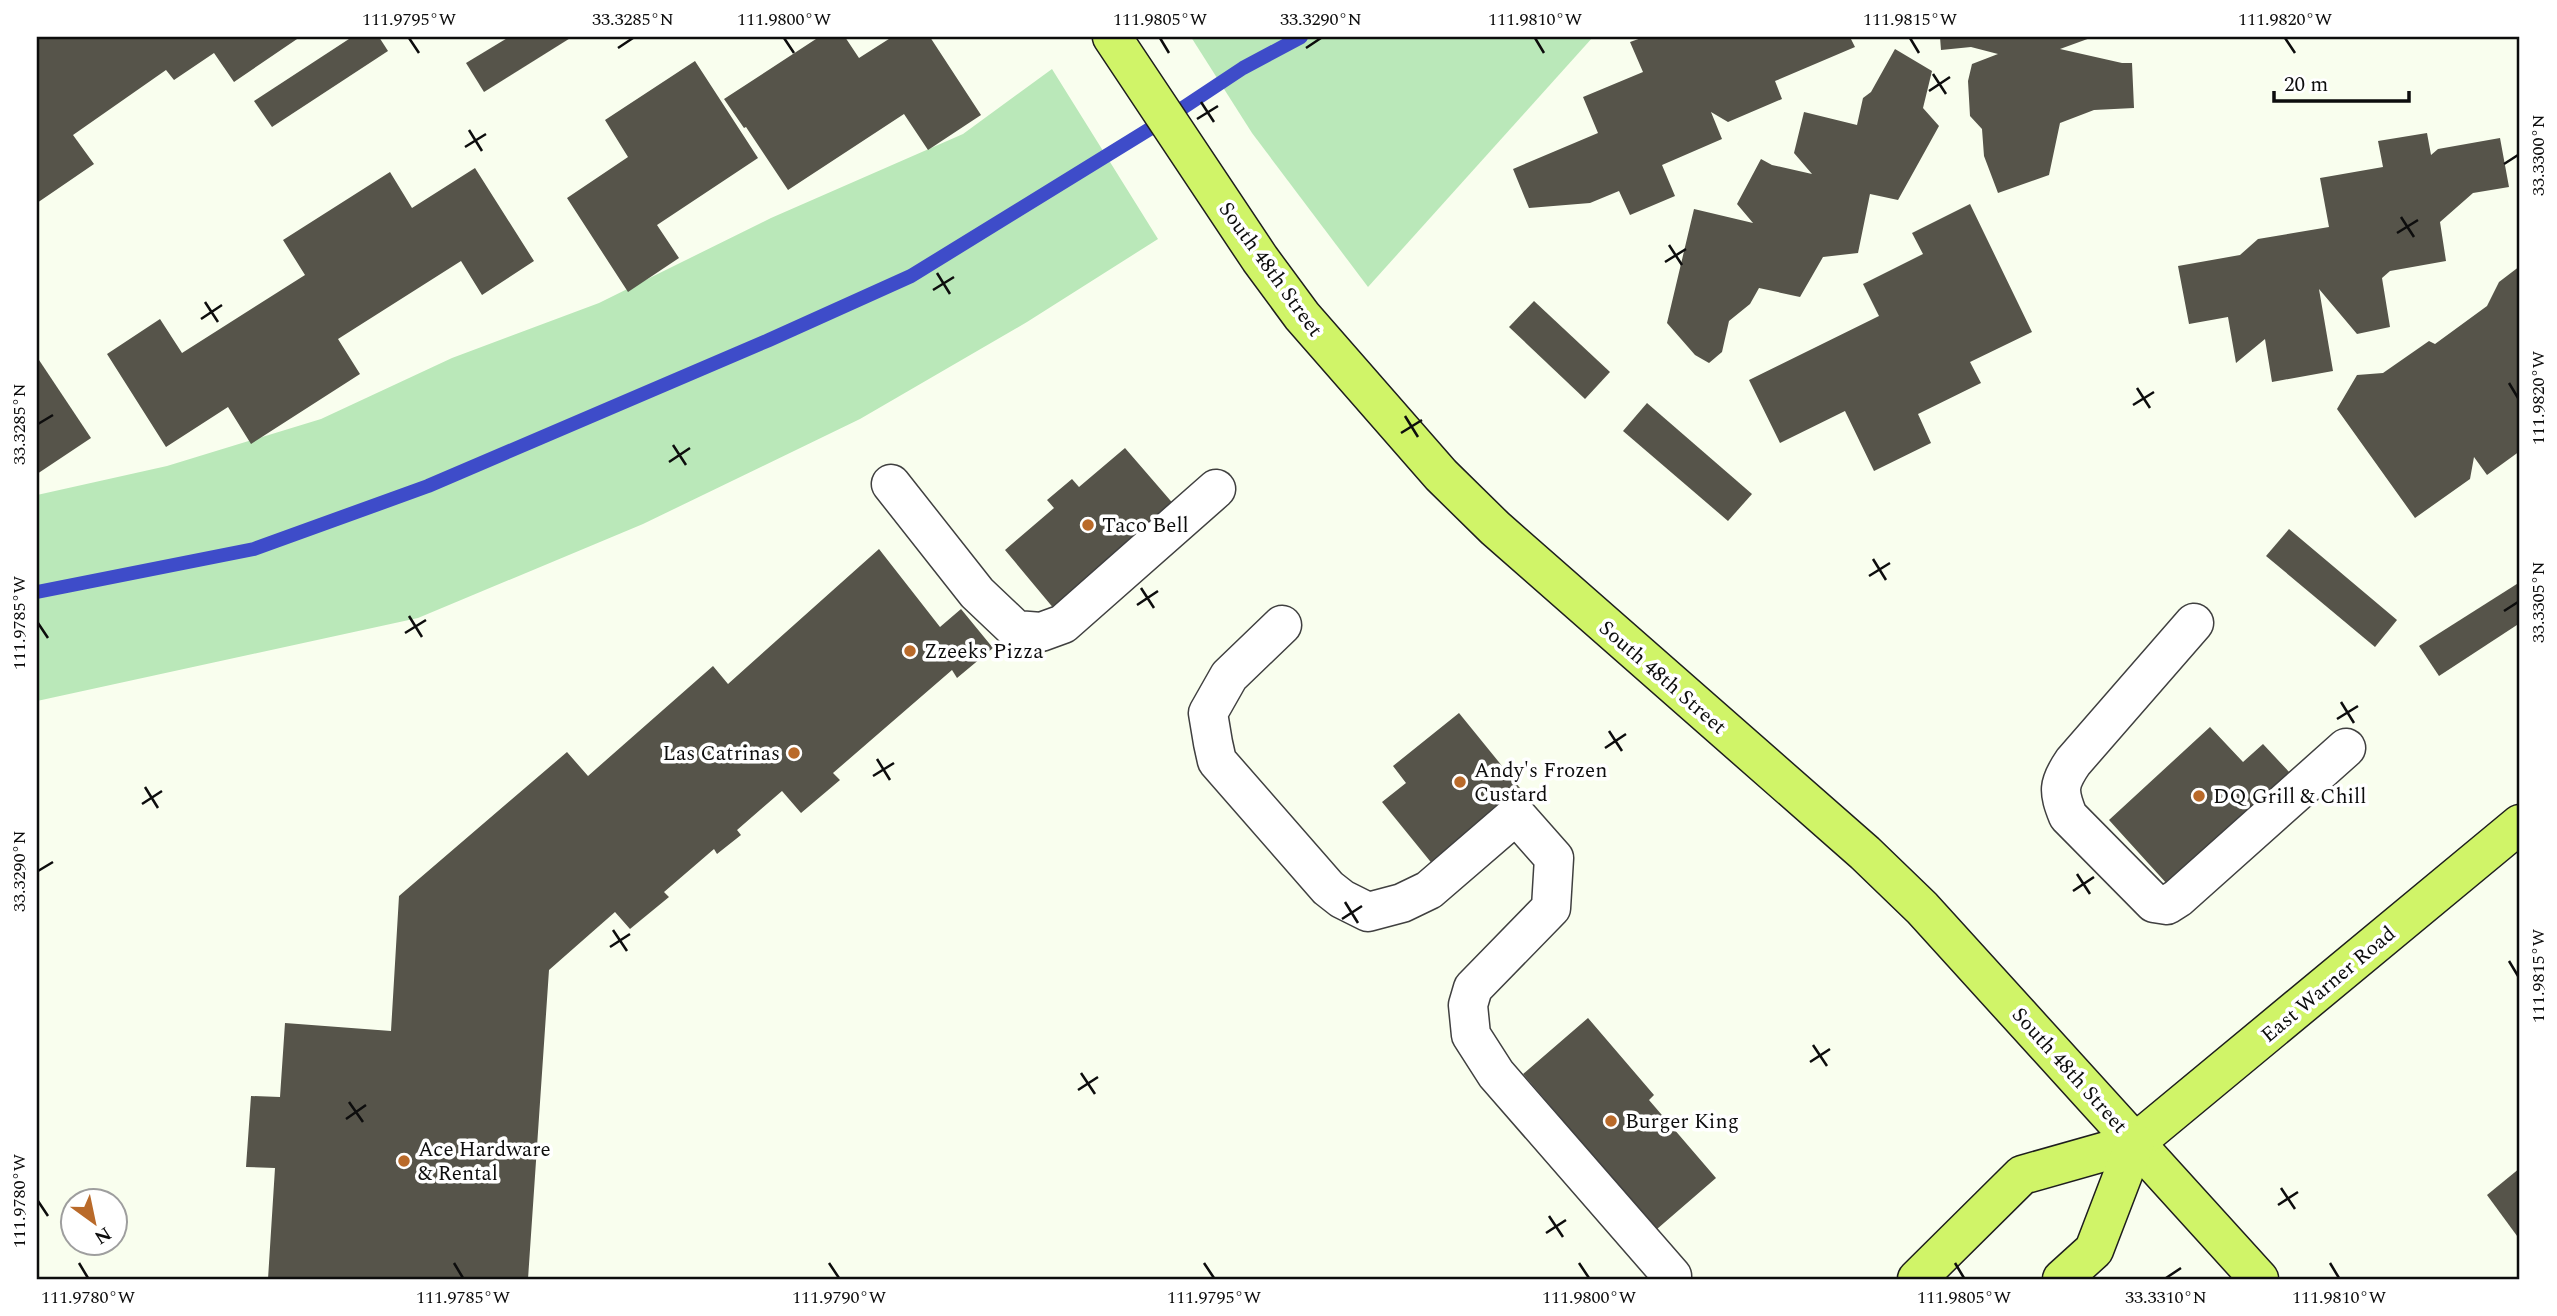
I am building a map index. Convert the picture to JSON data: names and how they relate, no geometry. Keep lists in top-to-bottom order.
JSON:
{
  "streets": {
    "main road": ["South 48th Street", "East Warner Road"]
  },
  "crossings": [
    ["South 48th Street", "East Warner Road"]
  ],
  "places": [
    "Taco Bell",
    "Zzeeks Pizza",
    "Las Catrinas",
    "Andy's Frozen Custard",
    "DQ Grill & Chill",
    "Burger King",
    "Ace Hardware & Rental"
  ],
  "scale_bar": "20 m",
  "north": "bottom right",
  "coordinates": [
    "111.9795°W",
    "33.3285°N",
    "111.9800°W",
    "111.9805°W",
    "33.3290°N",
    "111.9810°W",
    "111.9815°W",
    "111.9820°W",
    "33.3300°N",
    "33.3305°N",
    "111.9785°W",
    "111.9780°W",
    "111.9790°W",
    "33.3310°N"
  ]
}
